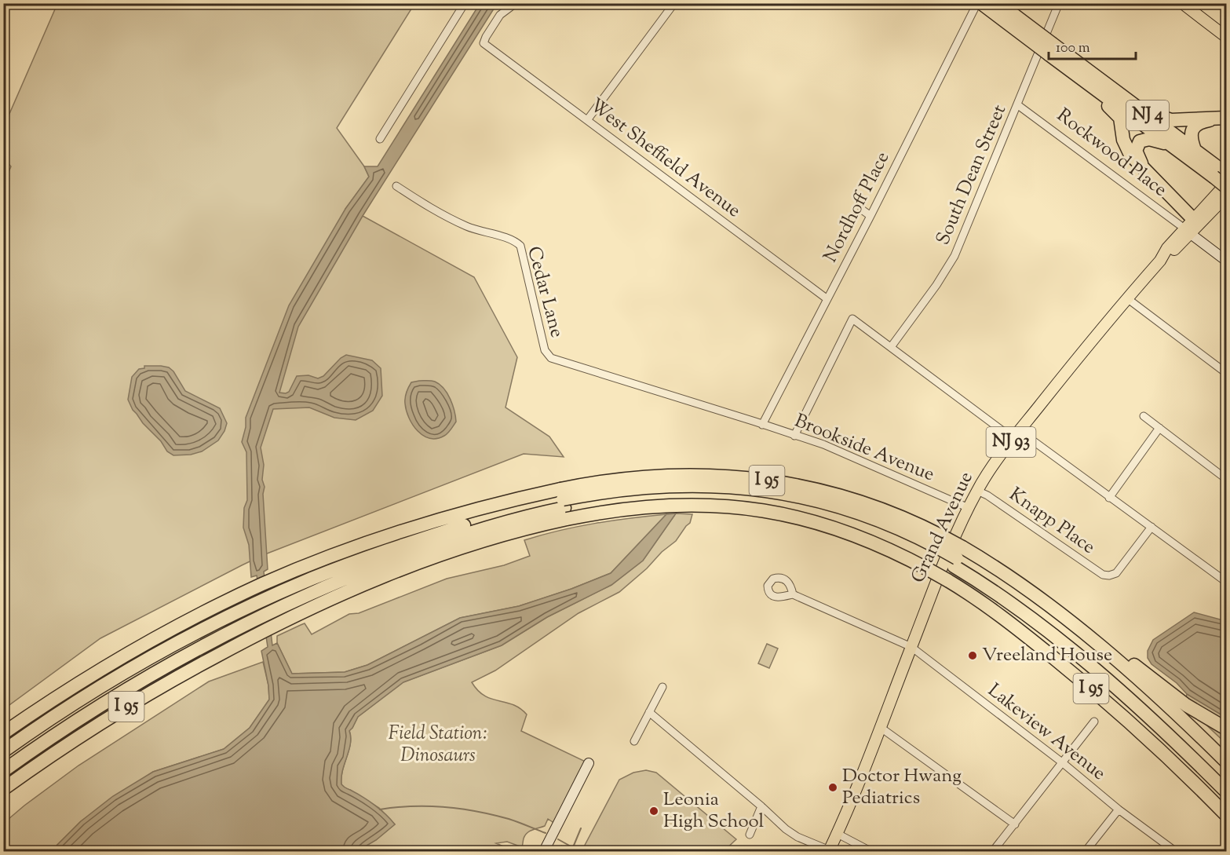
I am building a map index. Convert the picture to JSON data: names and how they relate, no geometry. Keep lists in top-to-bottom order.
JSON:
{
  "streets": {
    "highway": ["NJ 4", "I 95"],
    "main road": ["NJ 93", "Grand Avenue"],
    "street": [
      "Rockwood Place",
      "West Sheffield Avenue",
      "South Dean Street",
      "Nordhoff Place",
      "Cedar Lane",
      "Brookside Avenue",
      "Knapp Place",
      "Lakeview Avenue"
    ]
  },
  "crossings": [
    ["NJ 4", "Grand Avenue"],
    ["Rockwood Place", "South Dean Street"],
    ["Rockwood Place", "Grand Avenue"],
    ["West Sheffield Avenue", "Nordhoff Place"],
    ["Nordhoff Place", "Cedar Lane"],
    ["Cedar Lane", "Brookside Avenue"],
    ["Brookside Avenue", "Grand Avenue"],
    ["Knapp Place", "Grand Avenue"],
    ["Grand Avenue", "Lakeview Avenue"]
  ],
  "parks": ["Field Station: Dinosaurs"],
  "places": ["Vreeland House", "Doctor Hwang Pediatrics", "Leonia High School"],
  "scale_bar": "100 m"
}
